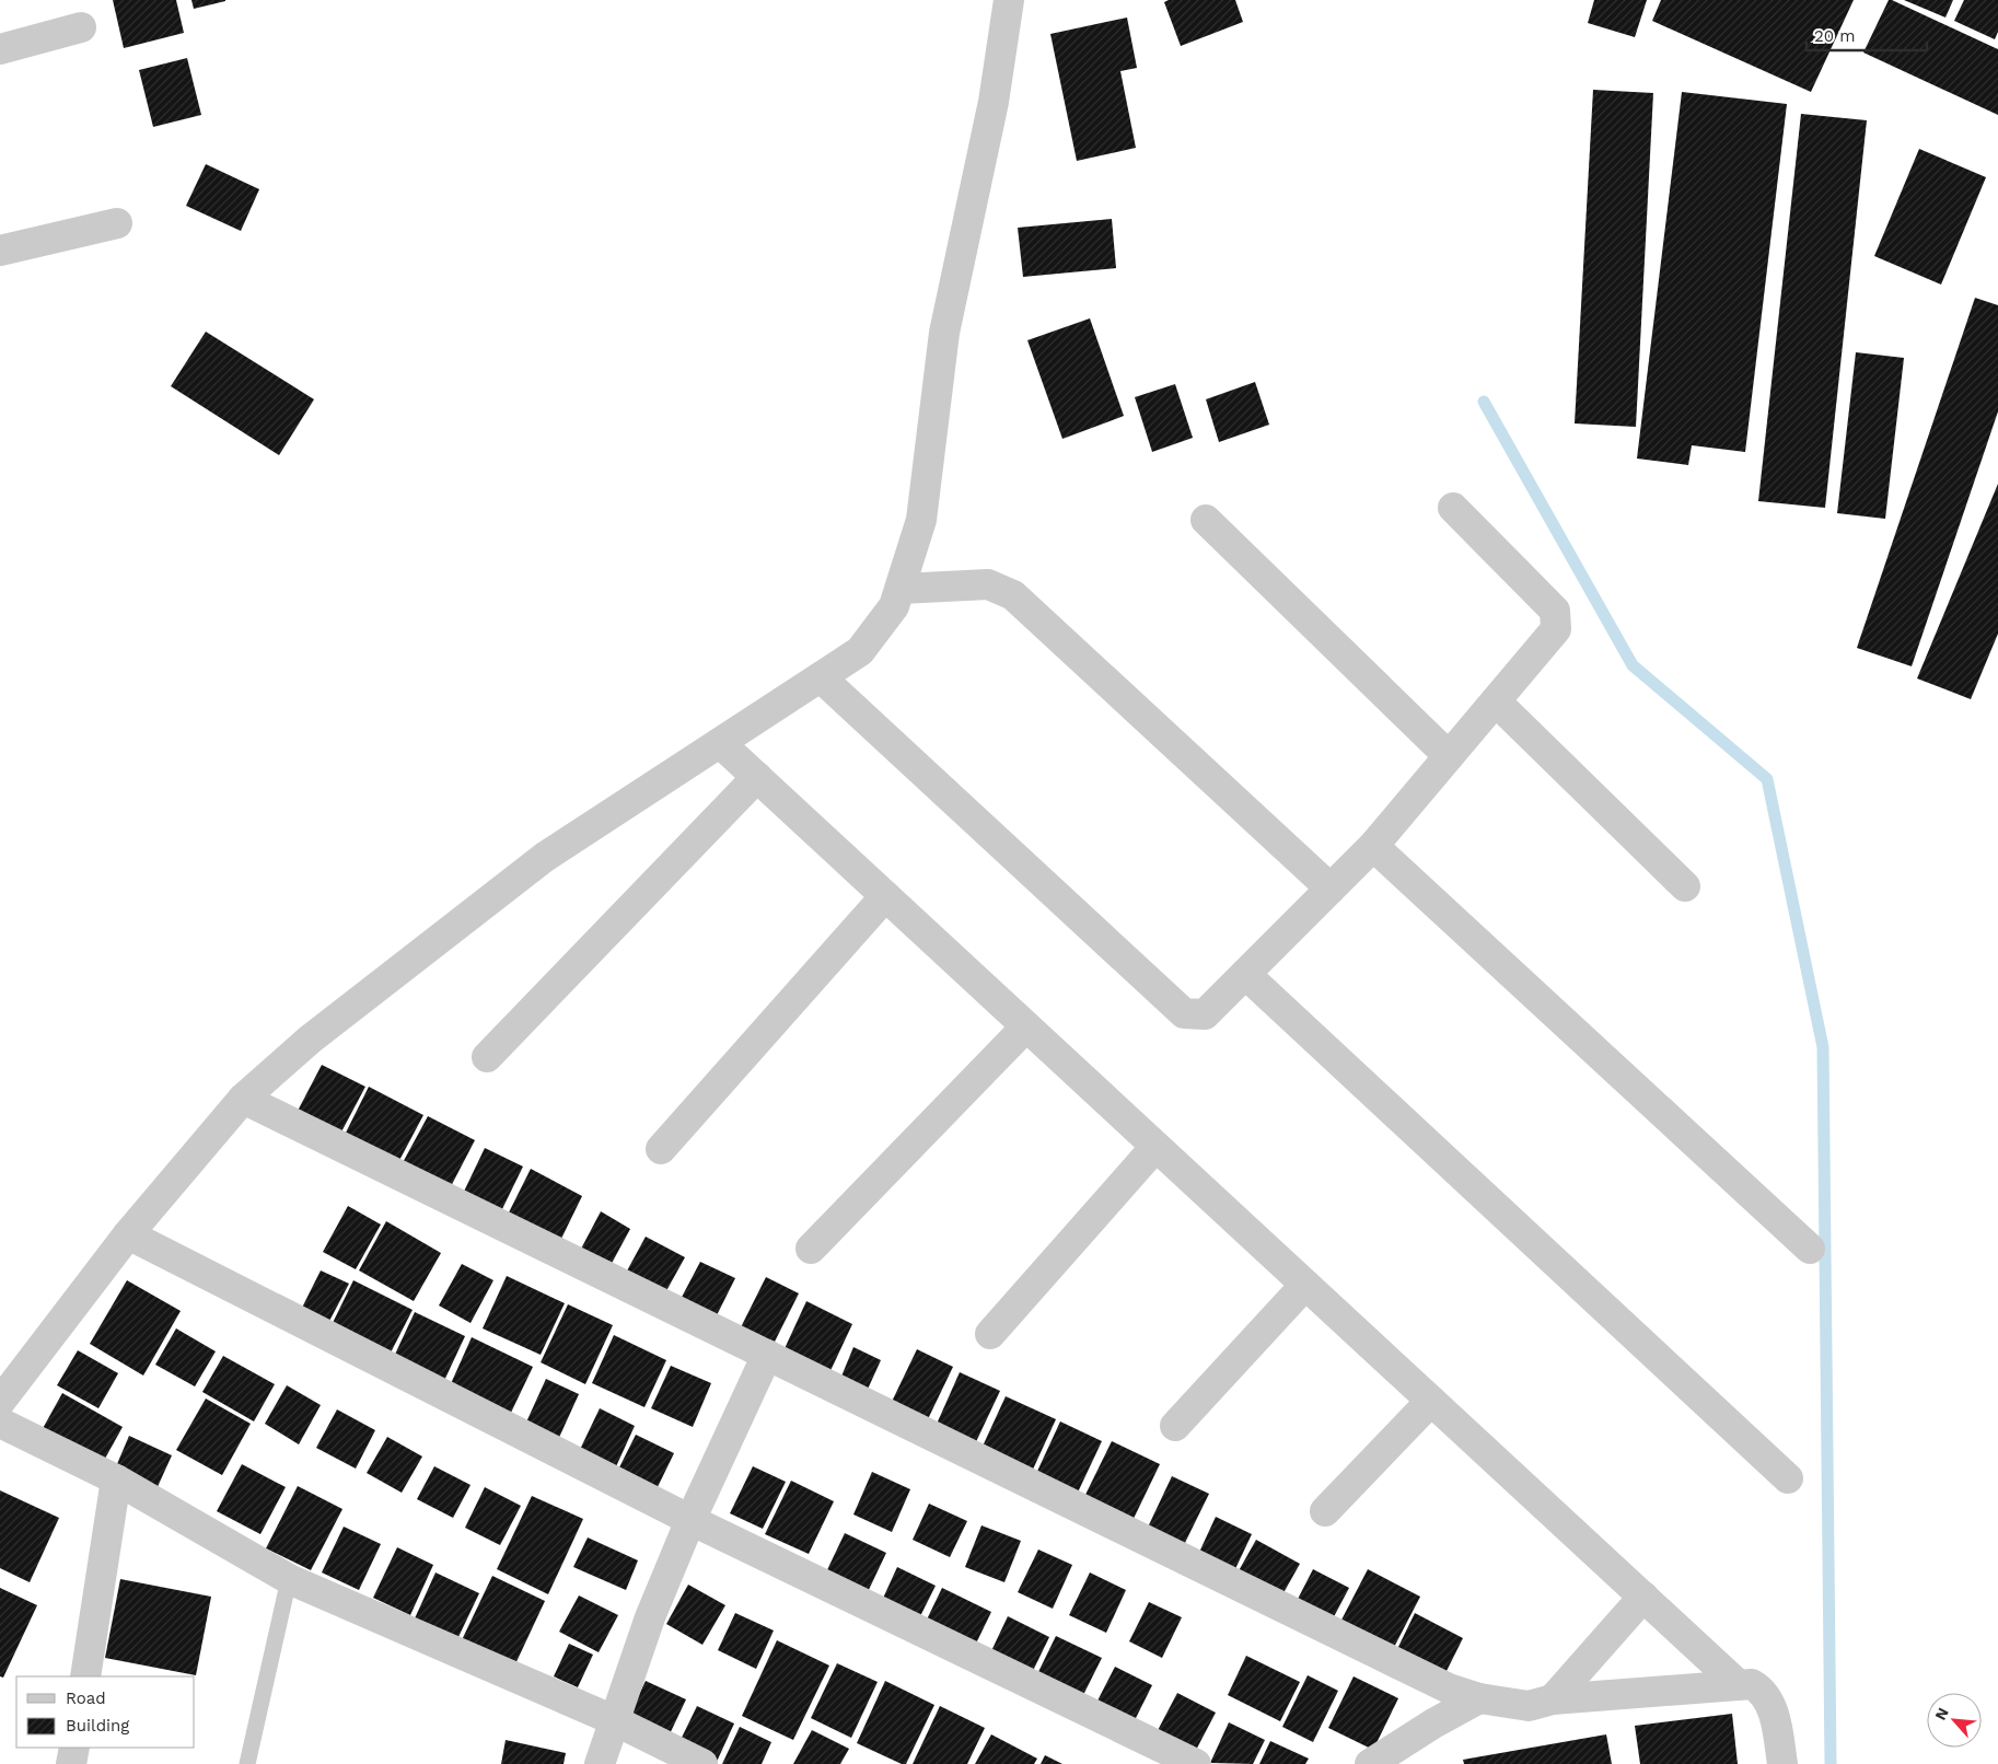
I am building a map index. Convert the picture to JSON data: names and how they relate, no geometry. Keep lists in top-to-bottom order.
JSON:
{
  "legend": ["Road", "Building"],
  "scale_bar": "20 m",
  "north": "top left"
}
